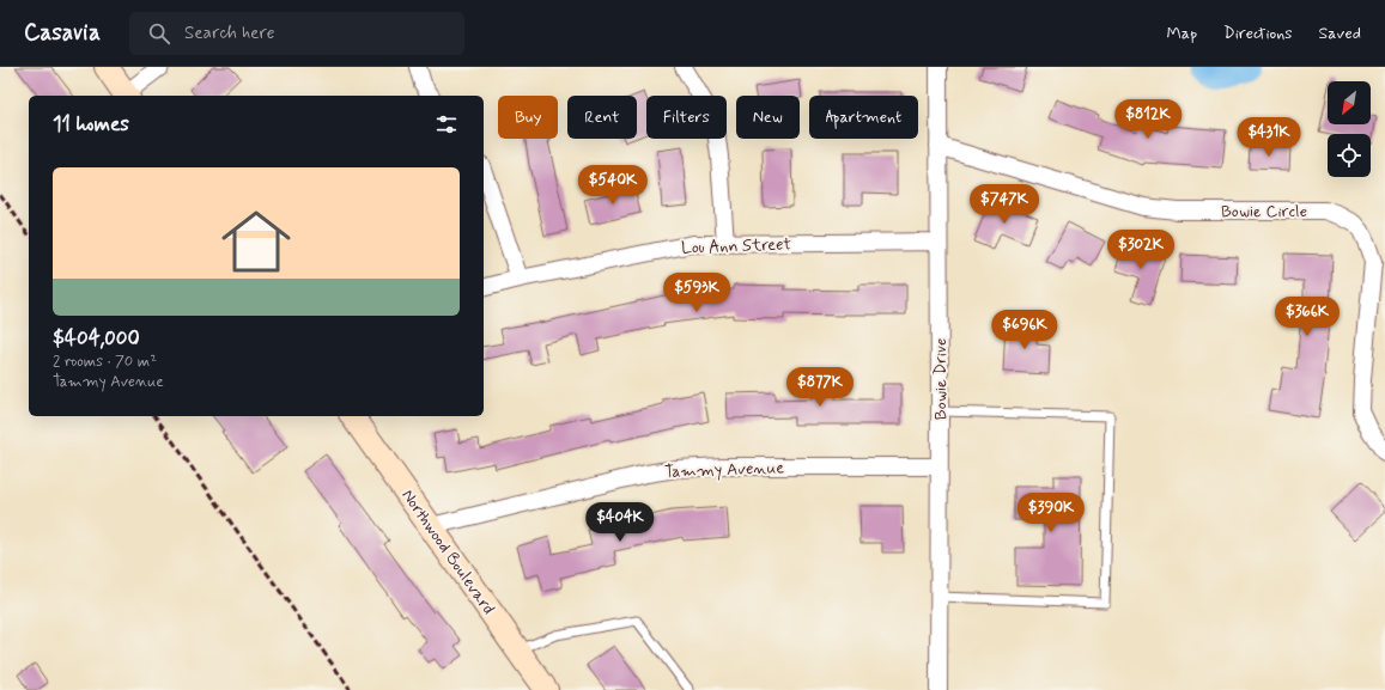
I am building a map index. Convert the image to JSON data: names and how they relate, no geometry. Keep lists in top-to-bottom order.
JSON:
{
  "streets": {
    "street": [
      "Bowie Circle",
      "Lou Ann Street",
      "Bowie Drive",
      "Tammy Avenue",
      "Northwood Boulevard"
    ]
  },
  "crossings": [
    ["Bowie Circle", "Bowie Drive"],
    ["Lou Ann Street", "Bowie Drive"],
    ["Bowie Drive", "Tammy Avenue"],
    ["Tammy Avenue", "Northwood Boulevard"]
  ],
  "north": "bottom left",
  "page": {
    "header": "Casavia",
    "search": "Search here",
    "nav": ["Map", "Directions", "Saved"],
    "chip": [
      "Buy",
      "Rent",
      "Filters",
      "New",
      "Apartment"
    ],
    "heading": "11 homes",
    "price": [
      "$812K",
      "$431K",
      "$540K",
      "$747K",
      "$302K",
      "$593K",
      "$366K",
      "$696K",
      "$877K",
      "$390K",
      "$404K"
    ],
    "list": [
      {
        "name": "$404,000",
        "note": "2 rooms · 70 m² · Tammy Avenue"
      }
    ]
  }
}
